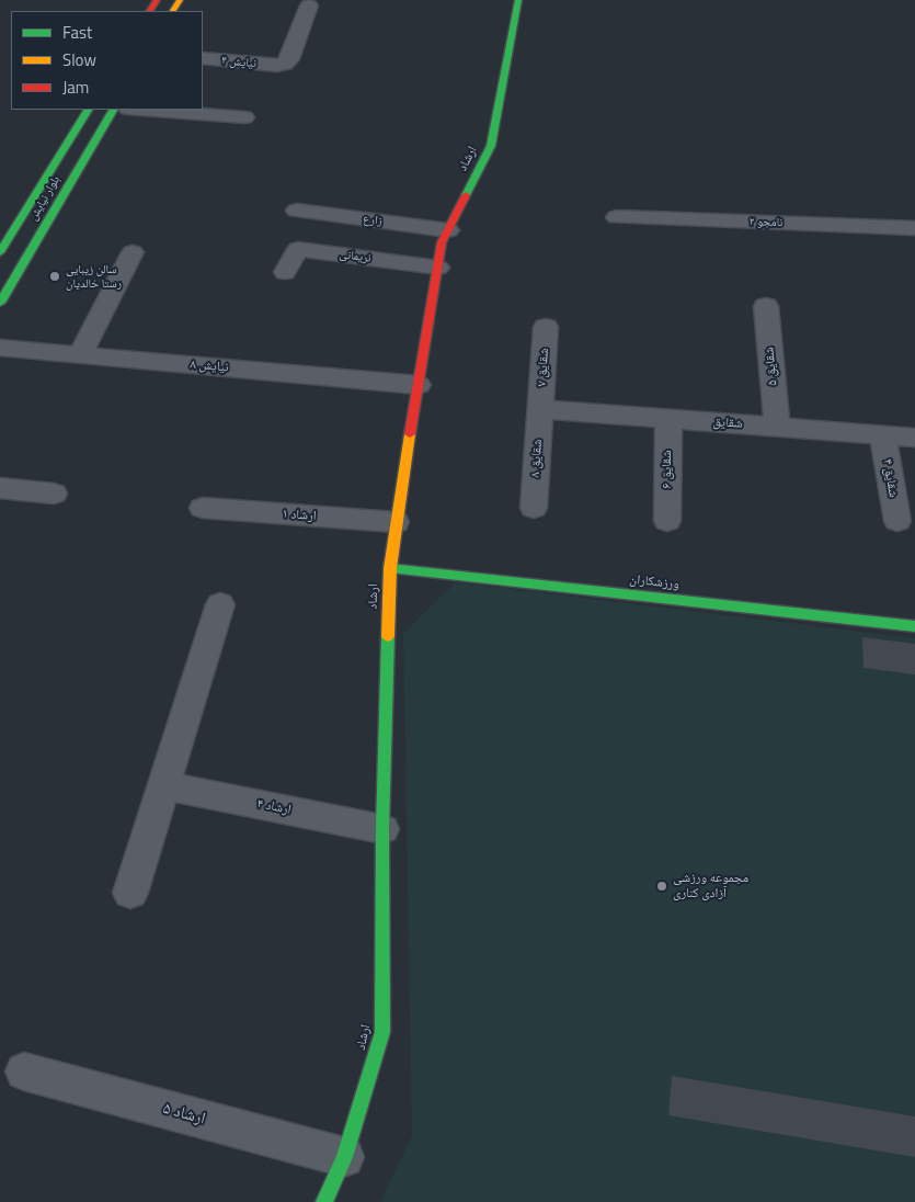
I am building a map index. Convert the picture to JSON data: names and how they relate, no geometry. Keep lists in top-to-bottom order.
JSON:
{
  "streets": {
    "street": [
      "نیایش ۴",
      "ارشاد",
      "بلوار نیایش",
      "زارع",
      "نامجو ۲",
      "نریمانی",
      "نیایش ۸",
      "شقایق ۵",
      "شقایق ۷",
      "شقایق",
      "شقایق ۸",
      "شقایق ۶",
      "شقایق ۴",
      "ارشاد ۱",
      "ورزشکاران",
      "ارشاد ۴",
      "ارشاد ۵"
    ]
  },
  "crossings": [
    ["ارشاد", "زارع"],
    ["ارشاد", "نریمانی"],
    ["ارشاد", "نیایش ۸"],
    ["ارشاد", "ارشاد ۱"],
    ["ارشاد", "ورزشکاران"],
    ["ارشاد", "ارشاد ۴"],
    ["ارشاد", "ارشاد ۵"],
    ["شقایق ۵", "شقایق"],
    ["شقایق ۷", "شقایق"],
    ["شقایق ۷", "شقایق ۸"],
    ["شقایق", "شقایق ۸"],
    ["شقایق", "شقایق ۶"],
    ["شقایق", "شقایق ۴"]
  ],
  "places": ["سالن زیبایی رستا خالدیان", "مجموعه ورزشی آزادی کناری"],
  "legend": ["Fast", "Slow", "Jam"]
}
